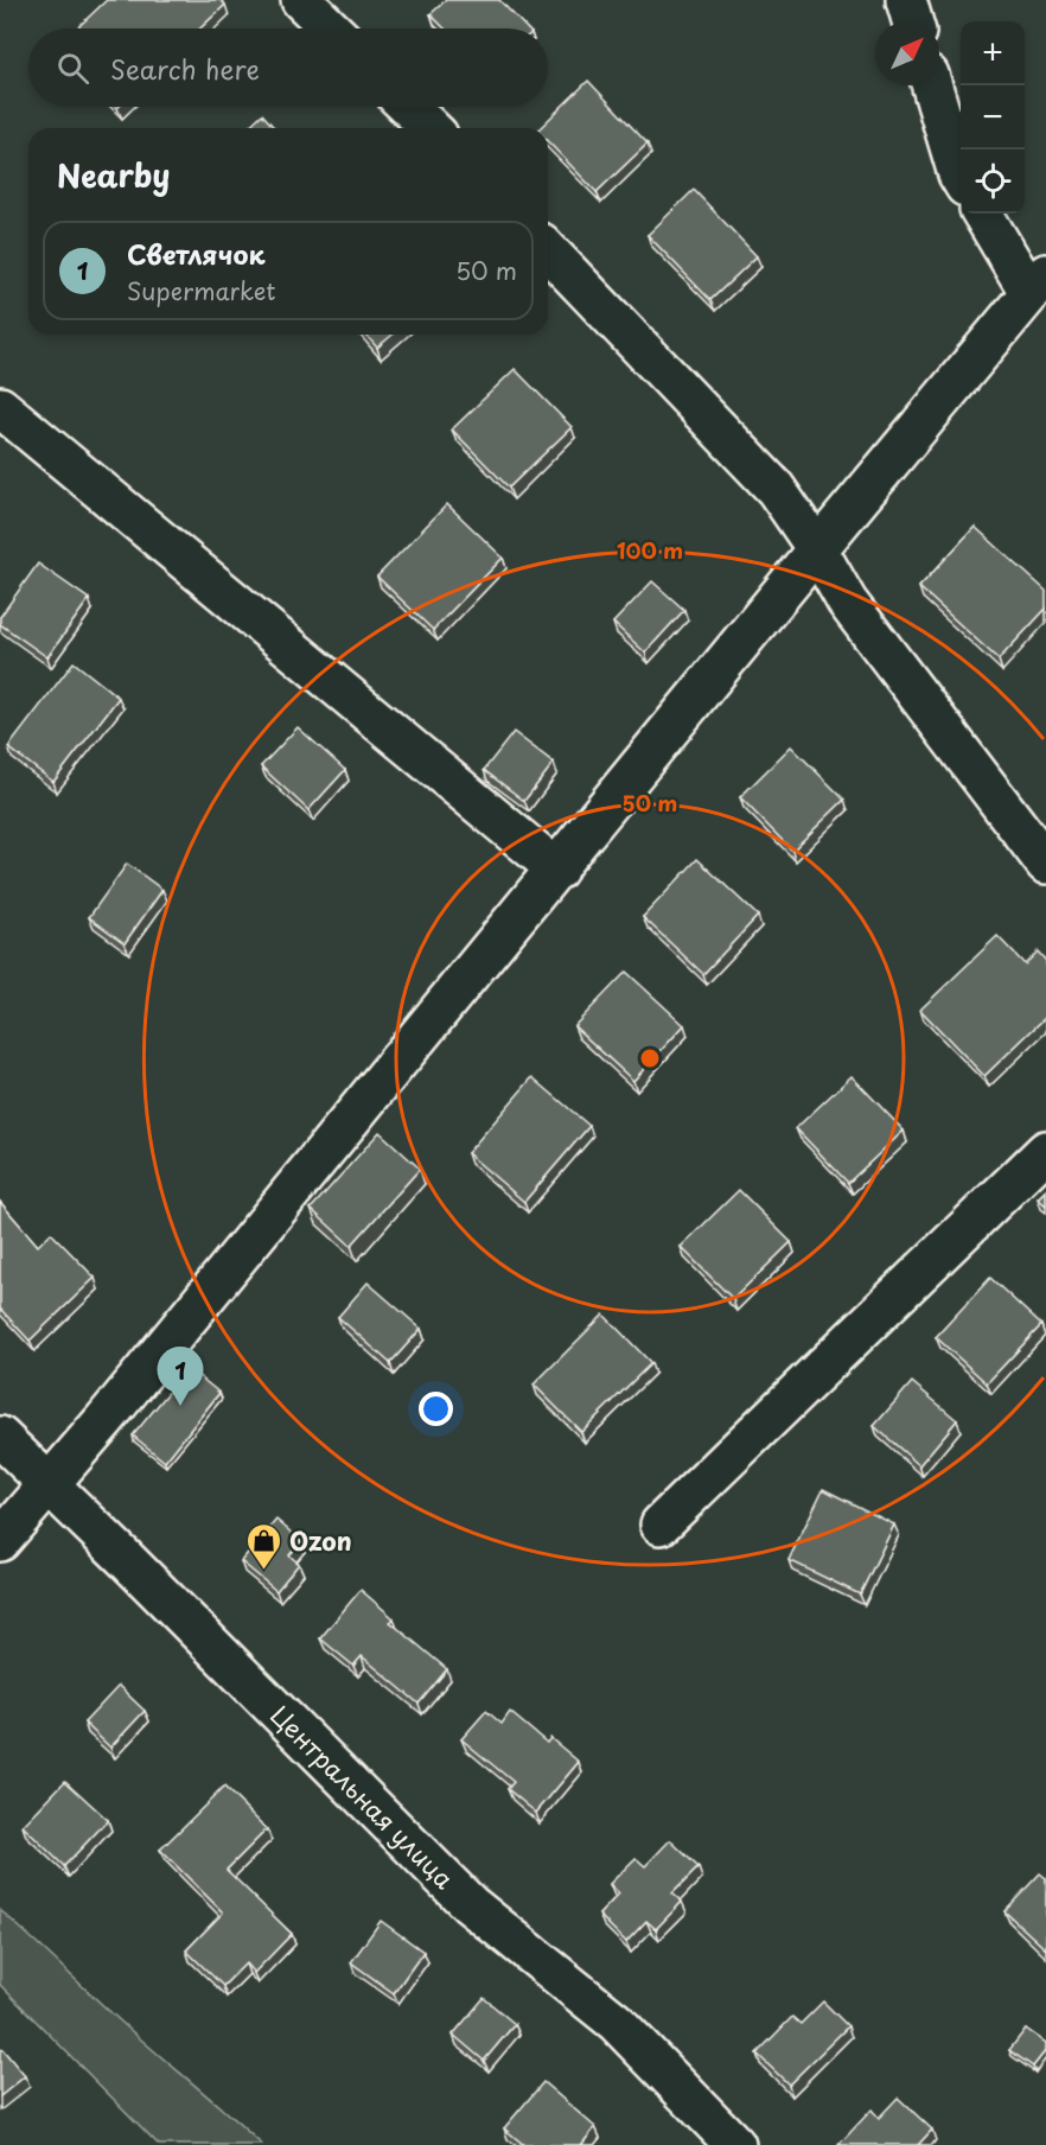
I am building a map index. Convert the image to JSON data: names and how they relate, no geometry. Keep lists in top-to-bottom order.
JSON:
{
  "streets": {
    "street": ["Центральная улица"]
  },
  "places": {
    "shop": ["Ozon"]
  },
  "north": "top right",
  "page": {
    "map_buttons": ["+", "−"],
    "search": "Search here",
    "heading": "Nearby",
    "list": [
      {
        "mark": "1",
        "name": "Светлячок",
        "note": "Supermarket",
        "value": "50 m"
      }
    ],
    "pins": "1"
  },
  "rings": ["100 m", "50 m"]
}
